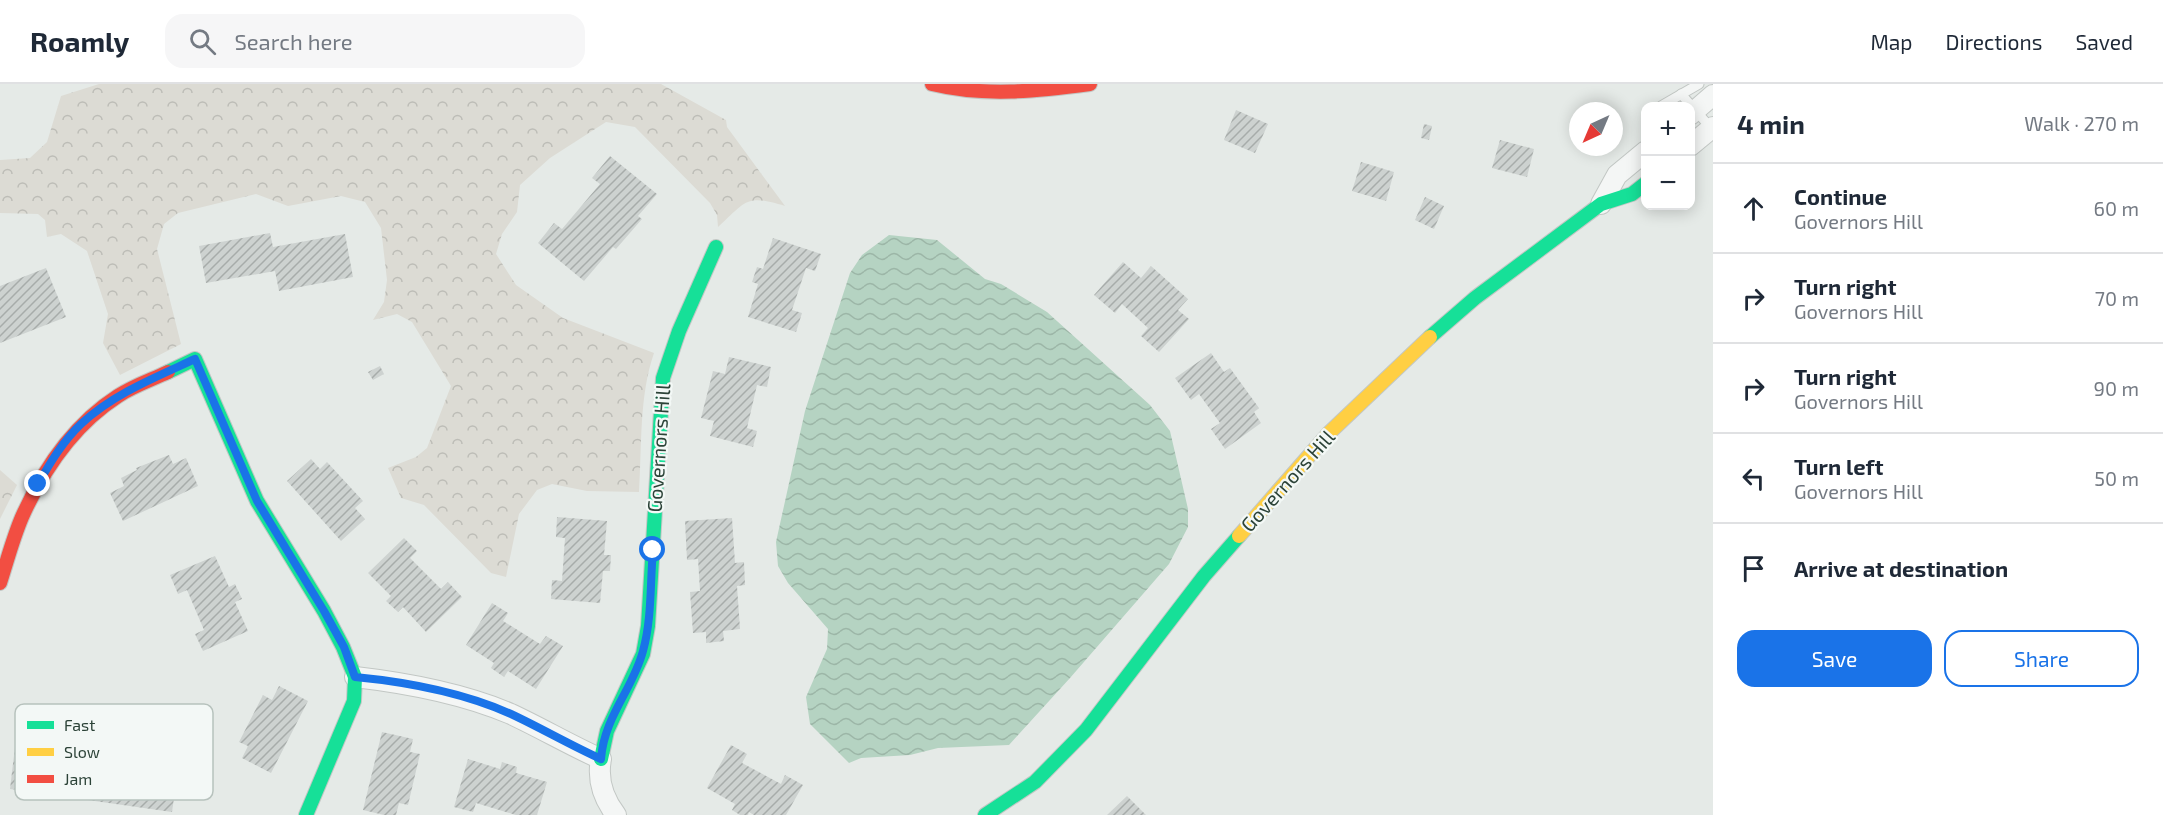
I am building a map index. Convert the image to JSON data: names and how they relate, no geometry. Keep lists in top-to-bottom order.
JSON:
{
  "streets": {
    "street": ["Governors Hill"]
  },
  "legend": ["Fast", "Slow", "Jam"],
  "north": "bottom left",
  "page": {
    "header": "Roamly",
    "search": "Search here",
    "nav": ["Map", "Directions", "Saved"],
    "heading": ["4 min", "Walk · 270 m"],
    "map_buttons": ["+", "−"],
    "list": [
      ["Continue", "Governors Hill", "60 m"],
      ["Turn right", "Governors Hill", "70 m"],
      ["Turn right", "Governors Hill", "90 m"],
      ["Turn left", "Governors Hill", "50 m"],
      "Arrive at destination"
    ],
    "buttons": ["Save", "Share"]
  }
}
